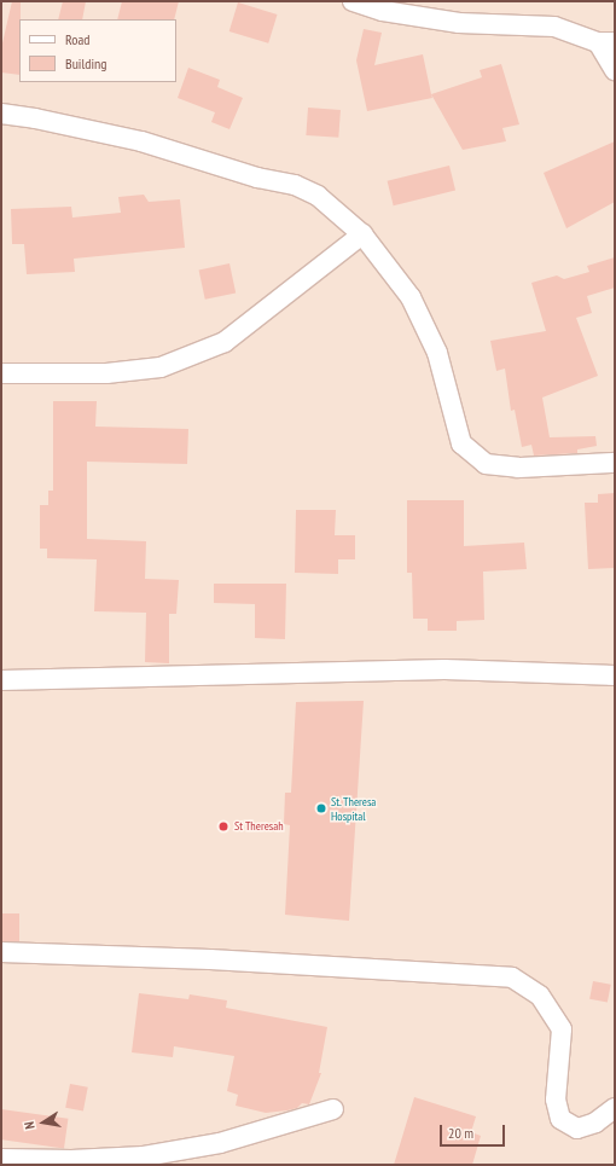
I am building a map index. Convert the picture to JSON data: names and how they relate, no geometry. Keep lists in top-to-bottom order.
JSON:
{
  "places": ["St. Theresa Hospital", "St Theresah"],
  "legend": ["Road", "Building"],
  "scale_bar": "20 m",
  "north": "left"
}
